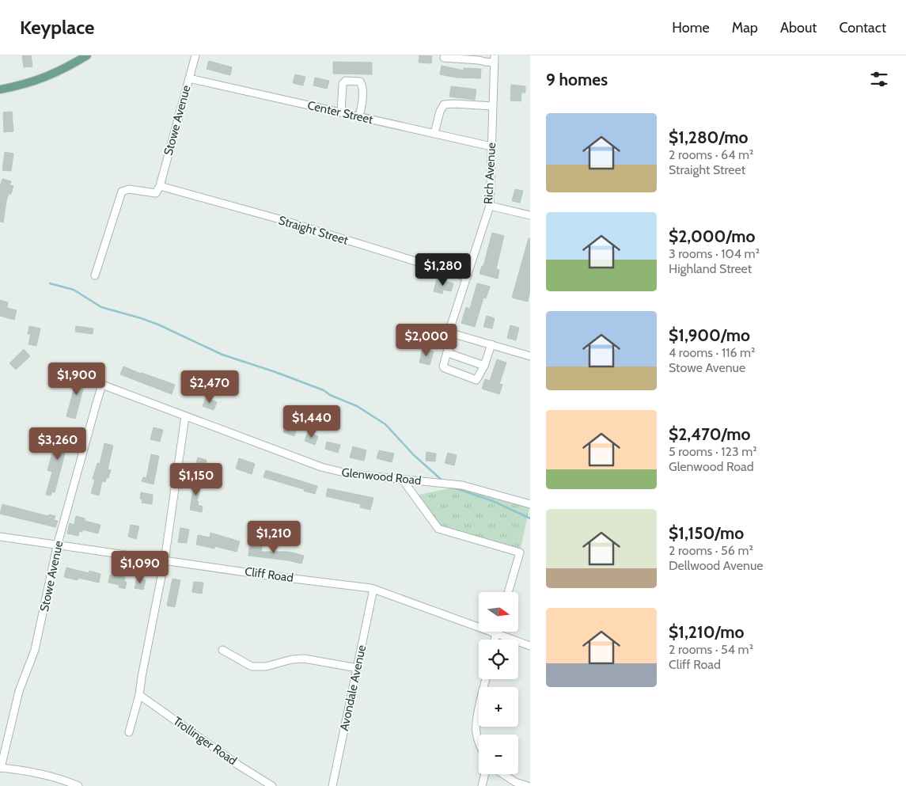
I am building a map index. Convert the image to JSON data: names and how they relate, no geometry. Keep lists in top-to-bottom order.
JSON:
{
  "streets": {
    "street": [
      "Center Street",
      "Stowe Avenue",
      "Rich Avenue",
      "Straight Street",
      "Glenwood Road",
      "Cliff Road",
      "Avondale Avenue",
      "Trollinger Road"
    ]
  },
  "crossings": [
    ["Center Street", "Stowe Avenue"],
    ["Center Street", "Rich Avenue"],
    ["Stowe Avenue", "Straight Street"],
    ["Stowe Avenue", "Glenwood Road"],
    ["Stowe Avenue", "Cliff Road"],
    ["Rich Avenue", "Straight Street"],
    ["Cliff Road", "Avondale Avenue"]
  ],
  "north": "right",
  "page": {
    "header": "Keyplace",
    "nav": [
      "Home",
      "Map",
      "About",
      "Contact"
    ],
    "heading": "9 homes",
    "list": [
      {
        "name": "$1,280/mo",
        "note": "2 rooms · 64 m² · Straight Street"
      },
      {
        "name": "$2,000/mo",
        "note": "3 rooms · 104 m² · Highland Street"
      },
      {
        "name": "$1,900/mo",
        "note": "4 rooms · 116 m² · Stowe Avenue"
      },
      {
        "name": "$2,470/mo",
        "note": "5 rooms · 123 m² · Glenwood Road"
      },
      {
        "name": "$1,150/mo",
        "note": "2 rooms · 56 m² · Dellwood Avenue"
      },
      {
        "name": "$1,210/mo",
        "note": "2 rooms · 54 m² · Cliff Road"
      }
    ],
    "price": [
      "$1,280",
      "$2,000",
      "$1,900",
      "$2,470",
      "$1,440",
      "$3,260",
      "$1,150",
      "$1,210",
      "$1,090"
    ],
    "map_buttons": ["+", "−"]
  }
}
